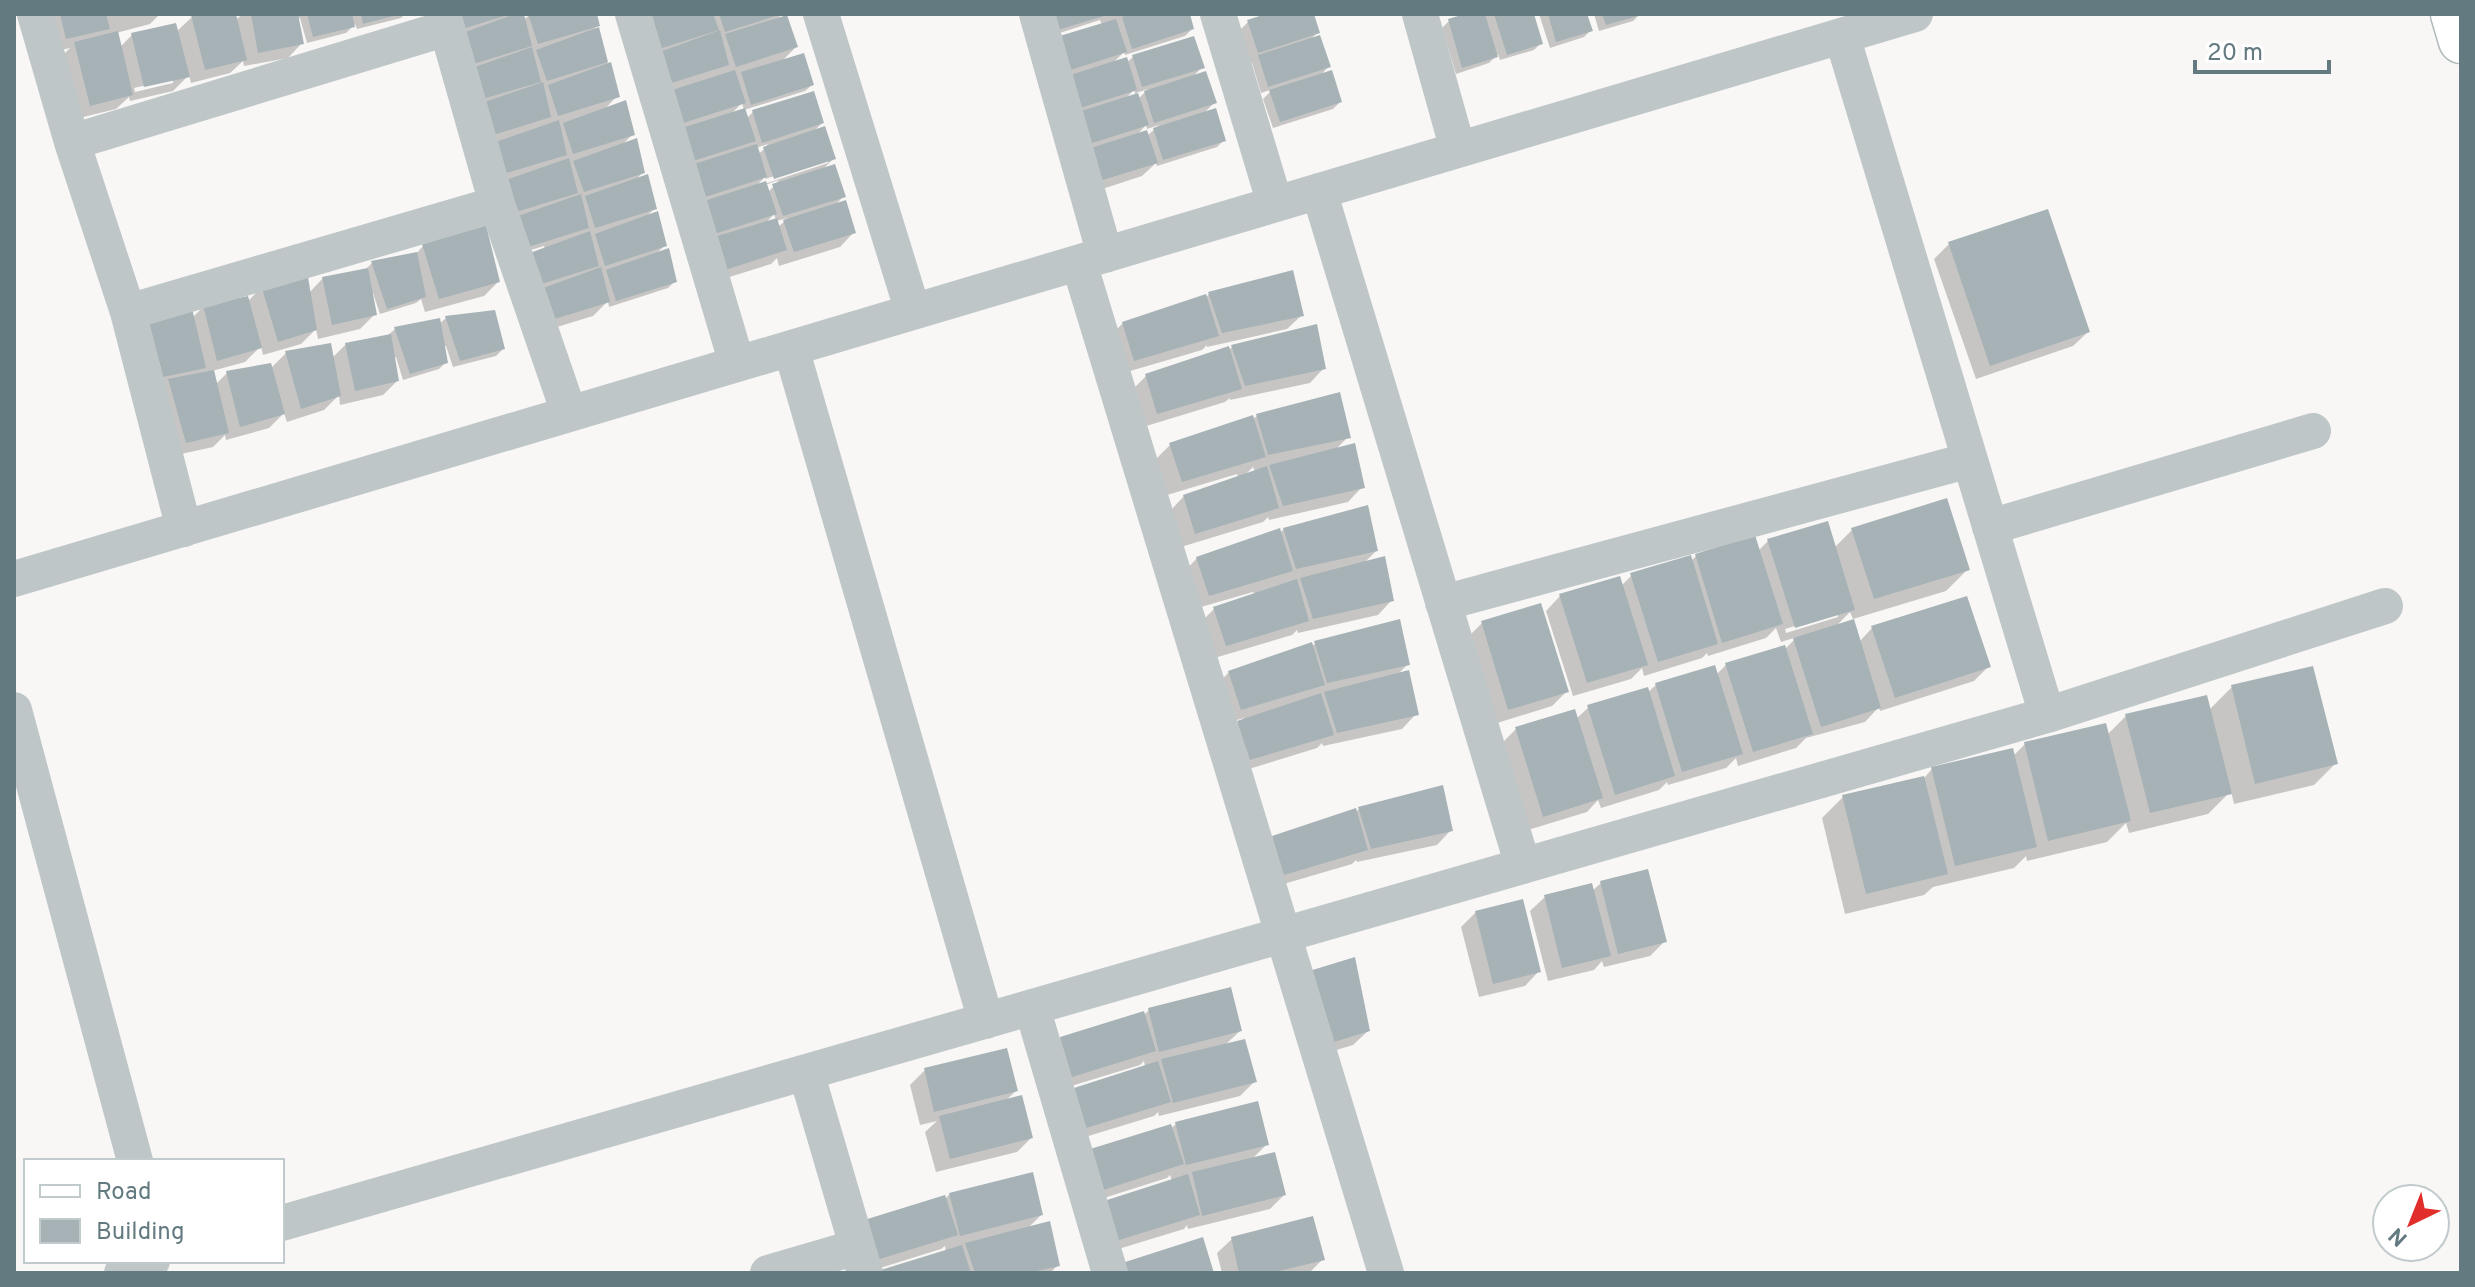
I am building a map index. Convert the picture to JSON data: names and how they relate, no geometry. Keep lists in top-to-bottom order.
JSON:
{
  "legend": ["Road", "Building"],
  "scale_bar": "20 m",
  "north": "bottom left"
}
